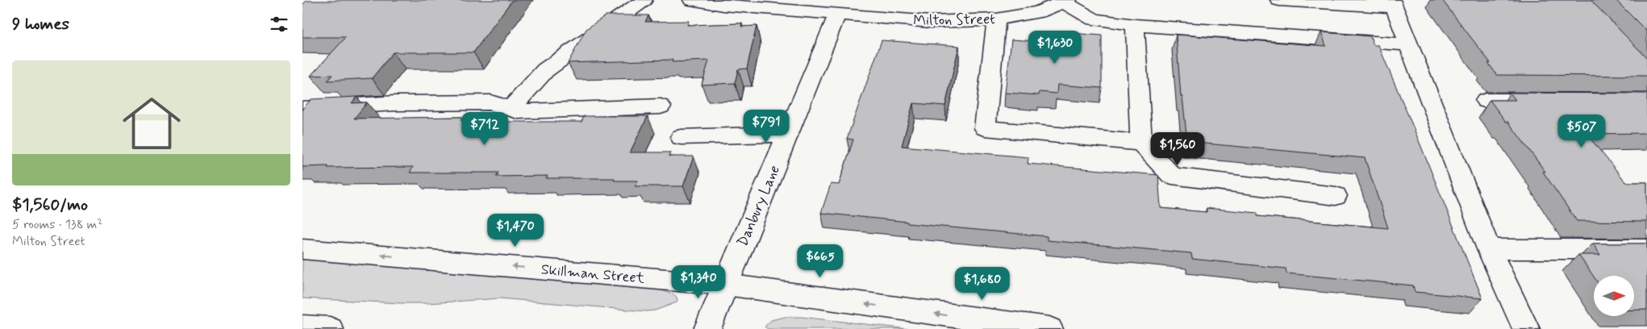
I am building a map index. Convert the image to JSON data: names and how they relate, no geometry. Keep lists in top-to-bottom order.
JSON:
{
  "streets": {
    "street": ["Milton Street", "Danbury Lane", "Skillman Street"]
  },
  "crossings": [
    ["Milton Street", "Danbury Lane"],
    ["Danbury Lane", "Skillman Street"]
  ],
  "north": "right",
  "page": {
    "heading": "9 homes",
    "price": [
      "$1,630",
      "$791",
      "$712",
      "$507",
      "$1,560",
      "$1,470",
      "$665",
      "$1,340",
      "$1,680"
    ],
    "list": [
      {
        "name": "$1,560/mo",
        "note": "5 rooms · 138 m² · Milton Street"
      }
    ]
  }
}
